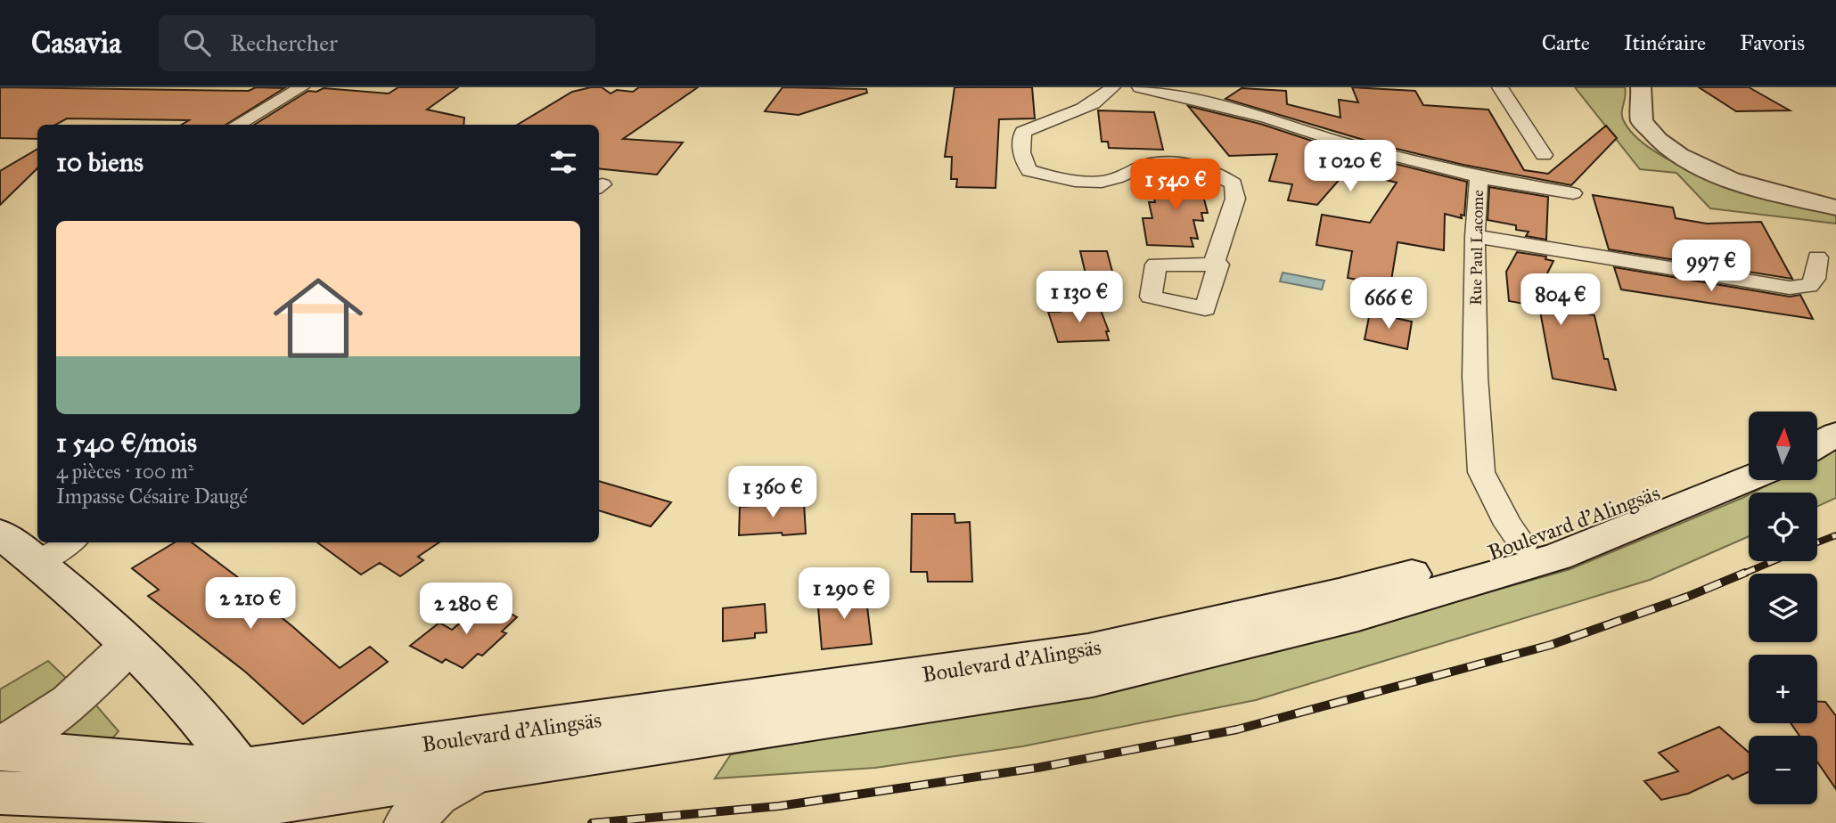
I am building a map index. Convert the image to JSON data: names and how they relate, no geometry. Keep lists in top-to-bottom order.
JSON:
{
  "streets": {
    "main road": ["Boulevard d'Alingsäs"],
    "street": ["Rue Paul Lacome"]
  },
  "crossings": [
    ["Rue Paul Lacome", "Boulevard d'Alingsäs"]
  ],
  "north": "top",
  "page": {
    "header": "Casavia",
    "search": "Rechercher",
    "nav": ["Carte", "Itinéraire", "Favoris"],
    "heading": "10 biens",
    "price": [
      "1 020 €",
      "1 540 €",
      "997 €",
      "1 130 €",
      "804 €",
      "666 €",
      "1 360 €",
      "1 290 €",
      "2 210 €",
      "2 280 €"
    ],
    "list": [
      {
        "name": "1 540 €/mois",
        "note": "4 pièces · 100 m² · Impasse Césaire Daugé"
      }
    ],
    "map_buttons": ["+", "−"]
  }
}
